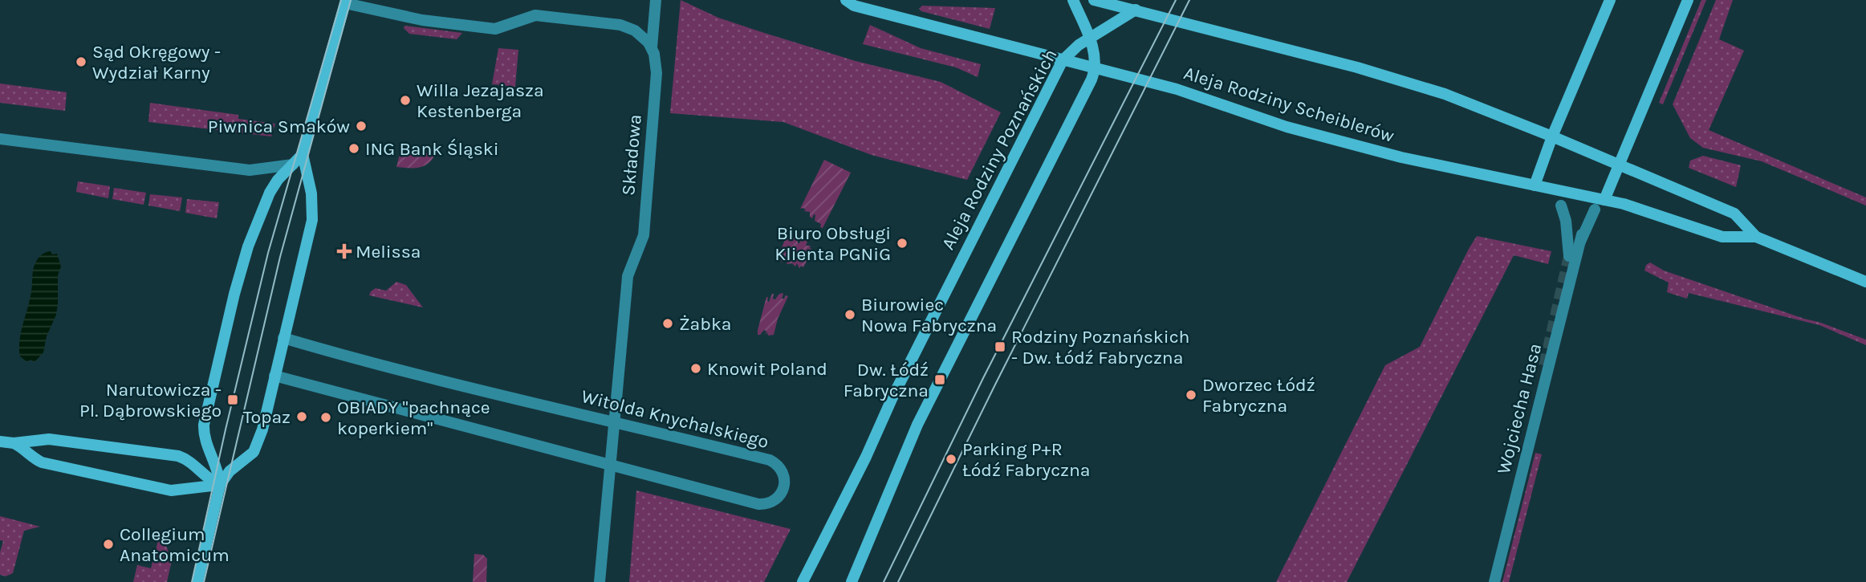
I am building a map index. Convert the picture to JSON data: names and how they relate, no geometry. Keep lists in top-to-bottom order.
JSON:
{
  "streets": {
    "street": [
      "Aleja Rodziny Scheiblerów",
      "Aleja Rodziny Poznańskich",
      "Składowa",
      "Wojciecha Hasa",
      "Witolda Knychalskiego"
    ]
  },
  "crossings": [
    ["Aleja Rodziny Scheiblerów", "Aleja Rodziny Poznańskich"],
    ["Składowa", "Witolda Knychalskiego"]
  ],
  "places": {
    "other": [
      "Sąd Okręgowy - Wydział Karny",
      "Willa Jezajasza Kestenberga",
      "Piwnica Smaków",
      "ING Bank Śląski",
      "Biuro Obsługi Klienta PGNiG",
      "Biurowiec Nowa Fabryczna",
      "Żabka",
      "Knowit Poland",
      "Dworzec Łódź Fabryczna",
      "Topaz",
      "OBIADY \"pachnące koperkiem\"",
      "Parking P+R Łódź Fabryczna",
      "Collegium Anatomicum"
    ],
    "health": ["Melissa"],
    "transit": ["Rodziny Poznańskich - Dw. Łódź Fabryczna", "Dw. Łódź Fabryczna", "Narutowicza - Pl. Dąbrowskiego"]
  }
}
